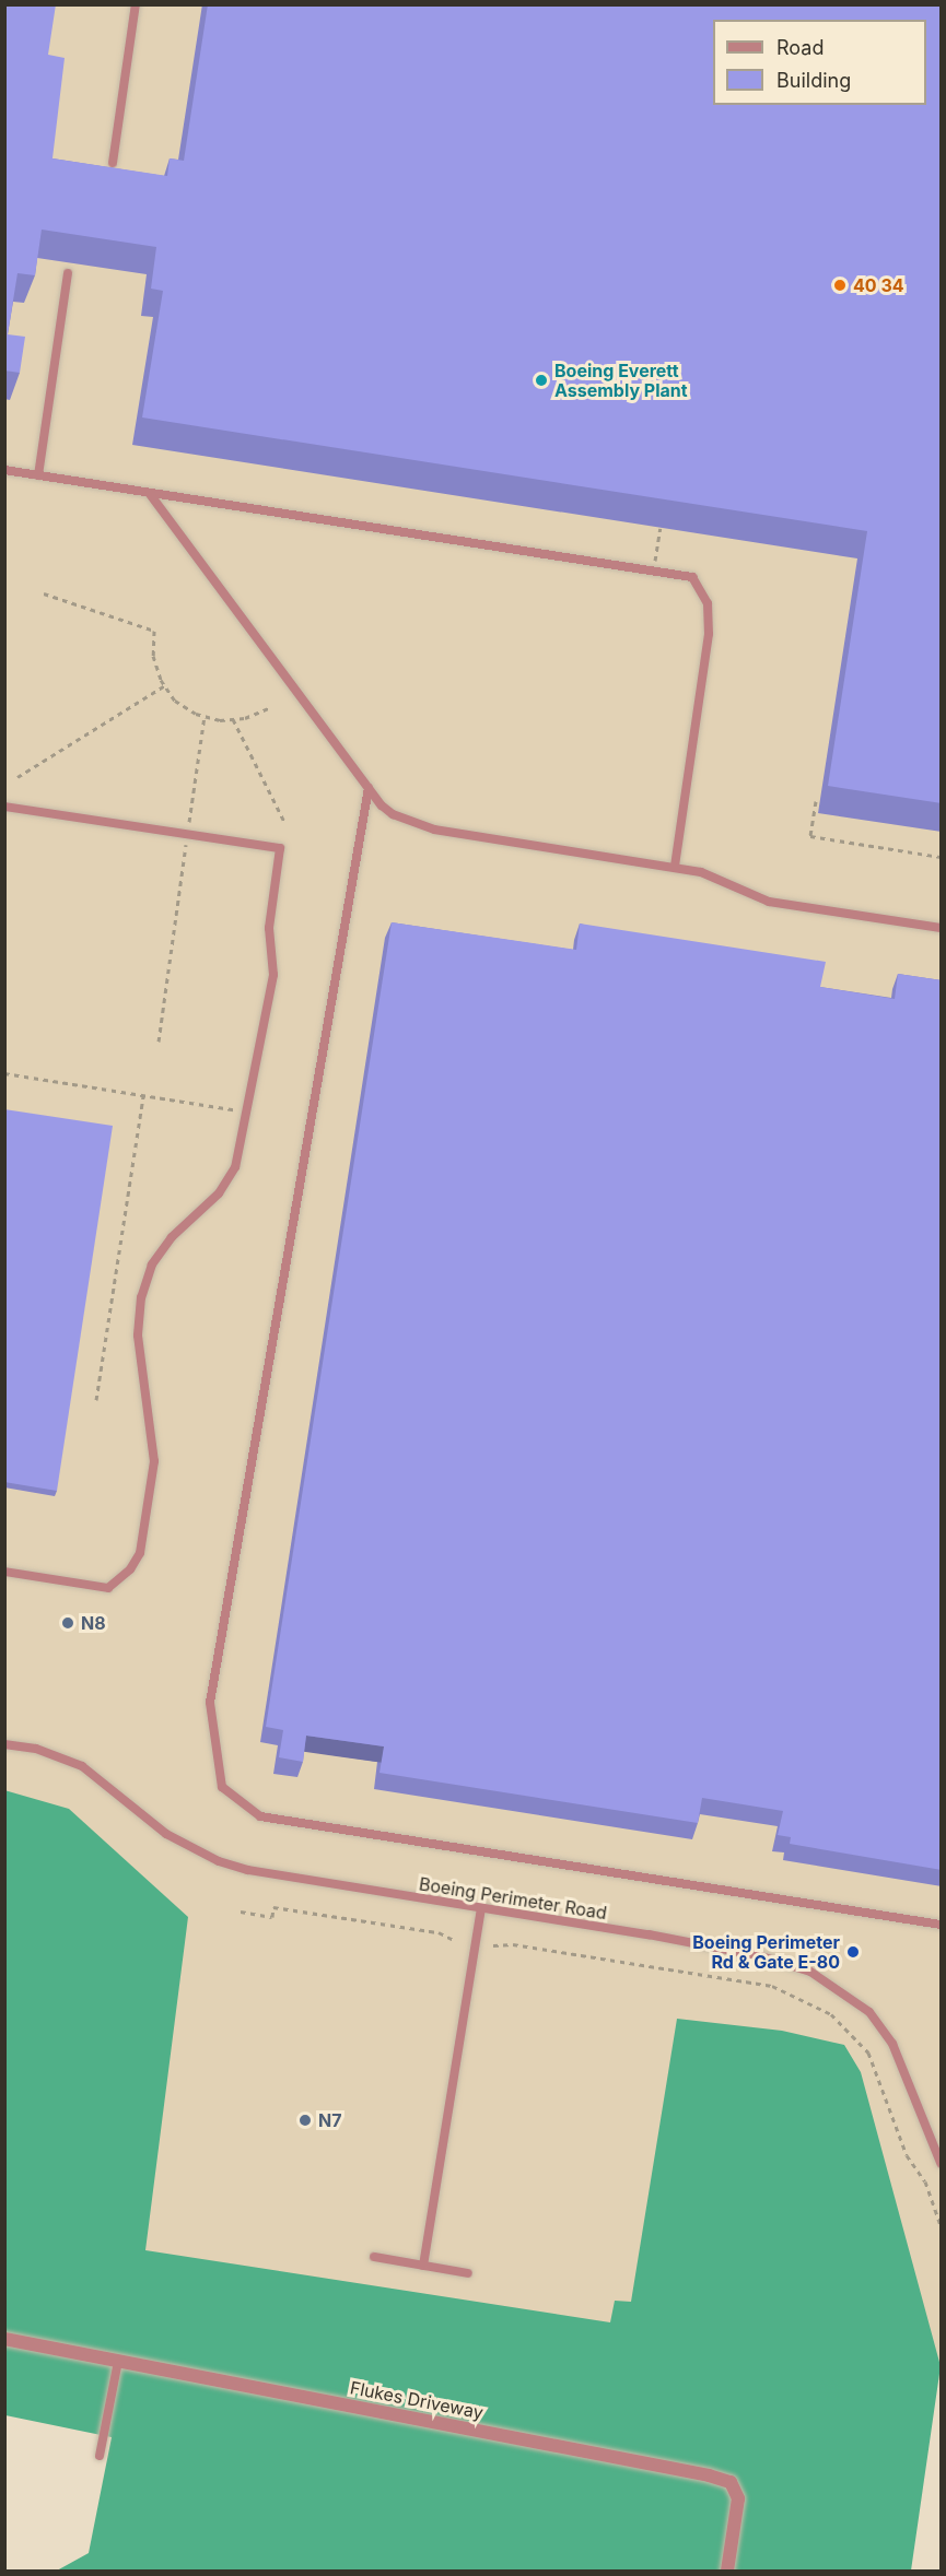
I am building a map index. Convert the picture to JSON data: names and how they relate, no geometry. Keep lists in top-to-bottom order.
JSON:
{
  "streets": {
    "street": ["Flukes Driveway"],
    "lane": ["Boeing Perimeter Road"]
  },
  "places": [
    "40 34",
    "Boeing Everett Assembly Plant",
    "N8",
    "Boeing Perimeter Rd & Gate E-80",
    "N7"
  ],
  "legend": ["Road", "Building"]
}
